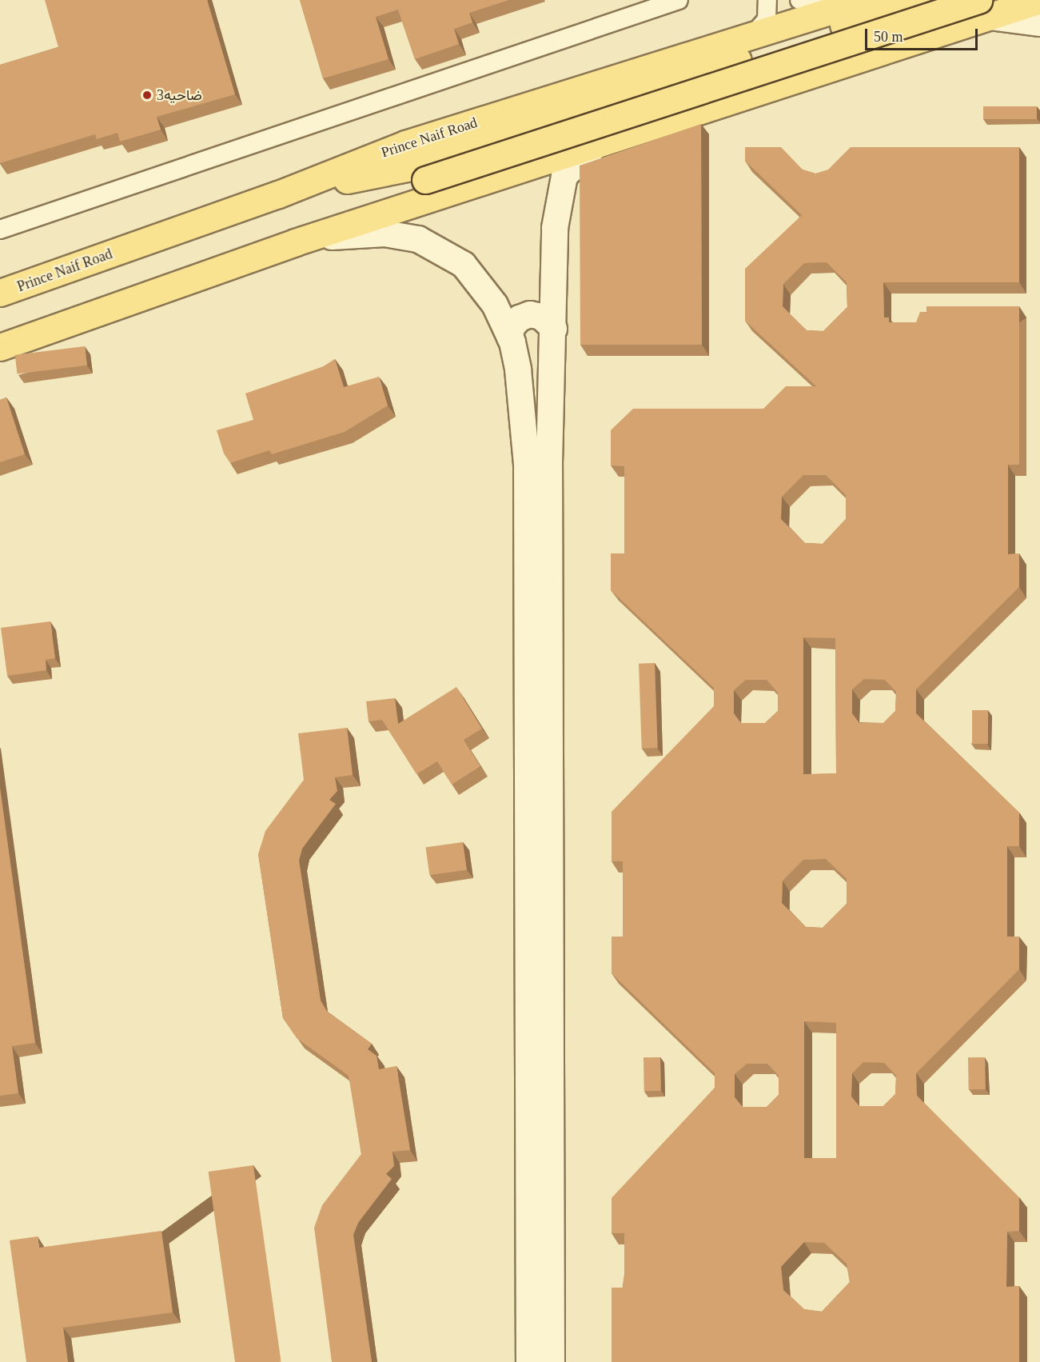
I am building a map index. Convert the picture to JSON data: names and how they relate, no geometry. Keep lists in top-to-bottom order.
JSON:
{
  "streets": {
    "main road": ["Prince Naif Road"]
  },
  "places": ["ضاحيه3"],
  "scale_bar": "50 m"
}
